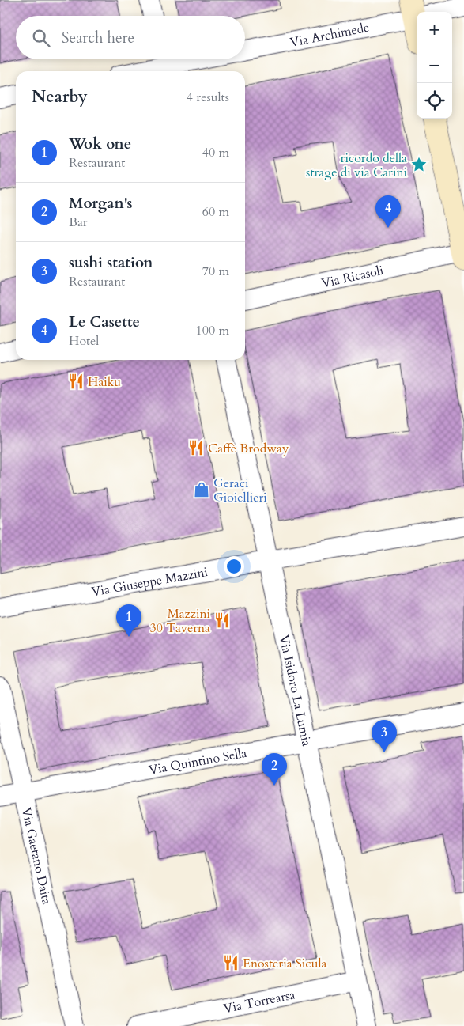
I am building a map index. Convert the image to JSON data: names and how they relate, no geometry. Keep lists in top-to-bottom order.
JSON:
{
  "streets": {
    "street": [
      "Via Archimede",
      "Via Ricasoli",
      "Via Giuseppe Mazzini",
      "Via Isidoro La Lumia",
      "Via Quintino Sella",
      "Via Gaetano Daita",
      "Via Torrearsa"
    ]
  },
  "crossings": [
    ["Via Giuseppe Mazzini", "Via Isidoro La Lumia"],
    ["Via Isidoro La Lumia", "Via Quintino Sella"],
    ["Via Isidoro La Lumia", "Via Torrearsa"],
    ["Via Quintino Sella", "Via Gaetano Daita"]
  ],
  "places": {
    "place": ["ricordo della strage di via Carini"],
    "restaurant": [
      "Haiku",
      "Caffè Brodway",
      "Mazzini 30 Taverna",
      "Enosteria Sicula"
    ],
    "shop": ["Geraci Gioiellieri"]
  },
  "page": {
    "map_buttons": ["+", "−"],
    "search": "Search here",
    "heading": ["Nearby", "4 results"],
    "list": [
      {
        "mark": "1",
        "name": "Wok one",
        "note": "Restaurant",
        "value": "40 m"
      },
      {
        "mark": "2",
        "name": "Morgan's",
        "note": "Bar",
        "value": "60 m"
      },
      {
        "mark": "3",
        "name": "sushi station",
        "note": "Restaurant",
        "value": "70 m"
      },
      {
        "mark": "4",
        "name": "Le Casette",
        "note": "Hotel",
        "value": "100 m"
      }
    ],
    "pins": [
      "4",
      "1",
      "3",
      "2"
    ]
  }
}
